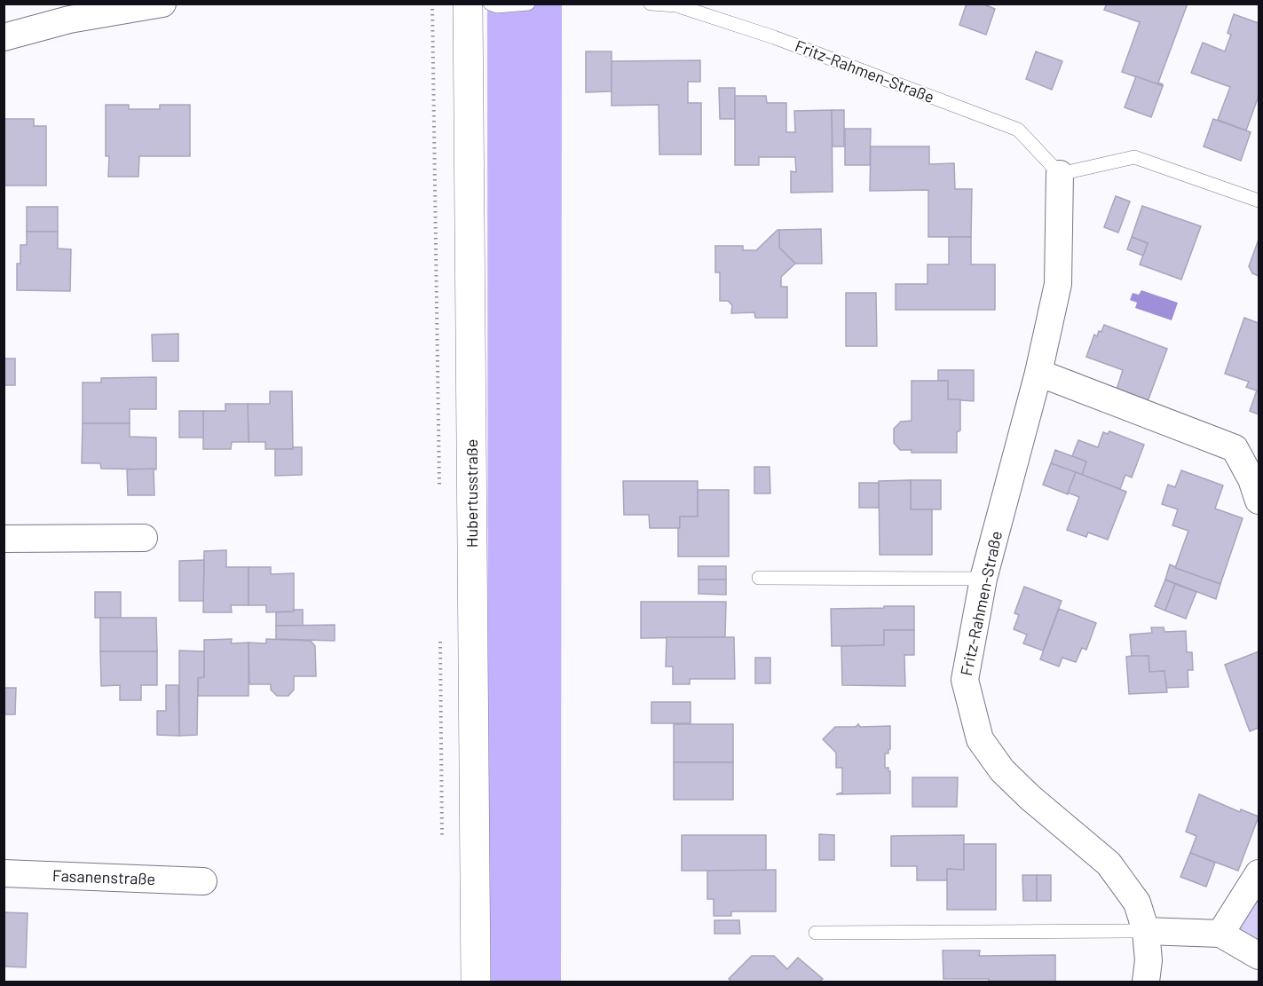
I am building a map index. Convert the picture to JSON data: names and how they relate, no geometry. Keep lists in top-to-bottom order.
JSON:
{
  "streets": {
    "main road": ["Hubertusstraße"],
    "street": ["Fritz-Rahmen-Straße", "Fasanenstraße"]
  }
}
